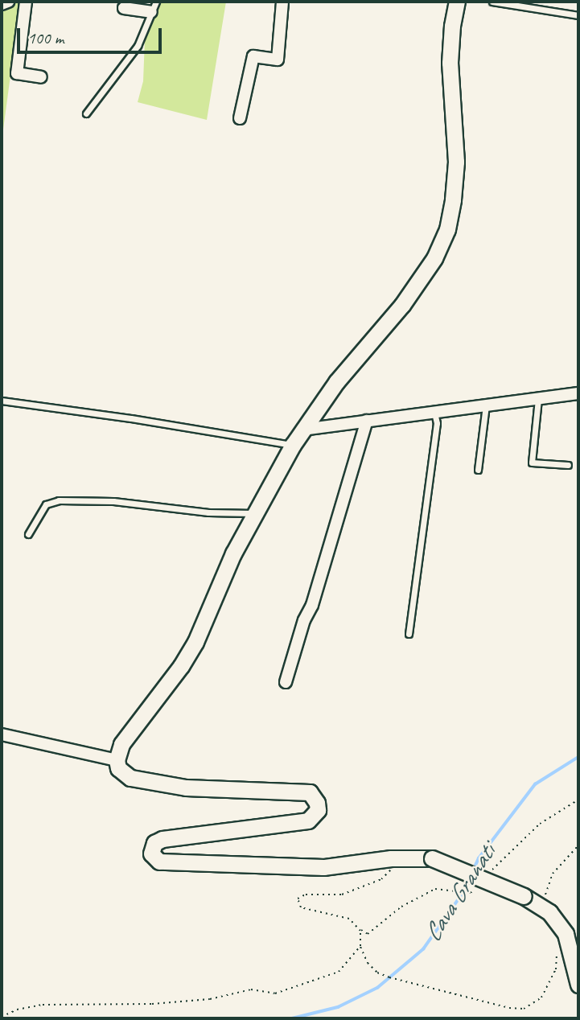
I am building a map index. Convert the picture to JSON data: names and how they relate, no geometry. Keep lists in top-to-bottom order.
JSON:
{
  "water": ["Cava Granati"],
  "scale_bar": "100 m"
}
